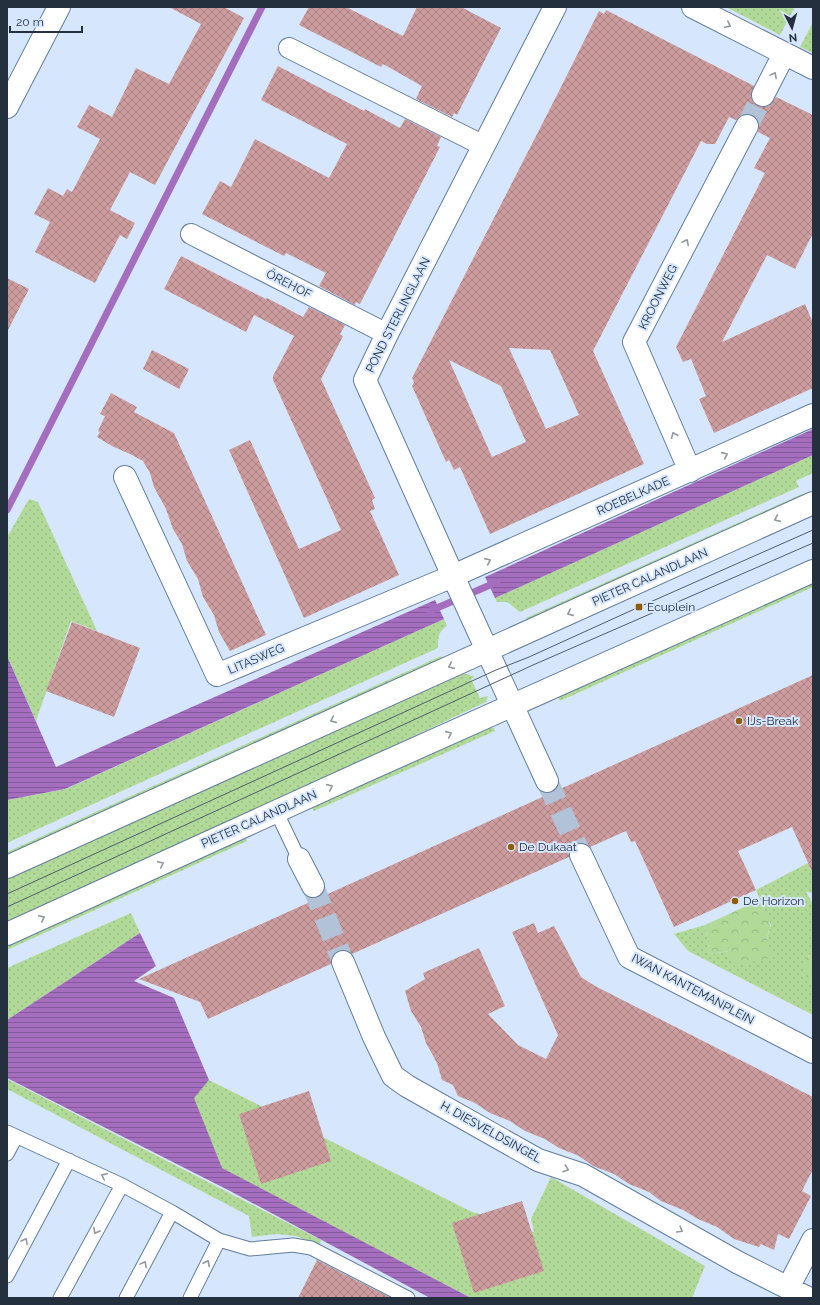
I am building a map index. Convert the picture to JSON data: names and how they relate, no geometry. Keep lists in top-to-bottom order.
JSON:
{
  "streets": {
    "street": [
      "ÖREHOF",
      "KROONWEG",
      "POND STERLINGLAAN",
      "ROEBELKADE",
      "PIETER CALANDLAAN",
      "LITASWEG",
      "IWAN KANTEMANPLEIN",
      "H. DIESVELDSINGEL"
    ]
  },
  "crossings": [
    ["ÖREHOF", "POND STERLINGLAAN"],
    ["KROONWEG", "ROEBELKADE"],
    ["POND STERLINGLAAN", "ROEBELKADE"],
    ["POND STERLINGLAAN", "PIETER CALANDLAAN"],
    ["POND STERLINGLAAN", "LITASWEG"],
    ["ROEBELKADE", "LITASWEG"]
  ],
  "one_way": ["KROONWEG", "ROEBELKADE", "H. DIESVELDSINGEL"],
  "places": {
    "transit": ["Ecuplein"],
    "other": ["IJs-Break", "De Dukaat", "De Horizon"]
  },
  "scale_bar": "20 m",
  "north": "bottom"
}
